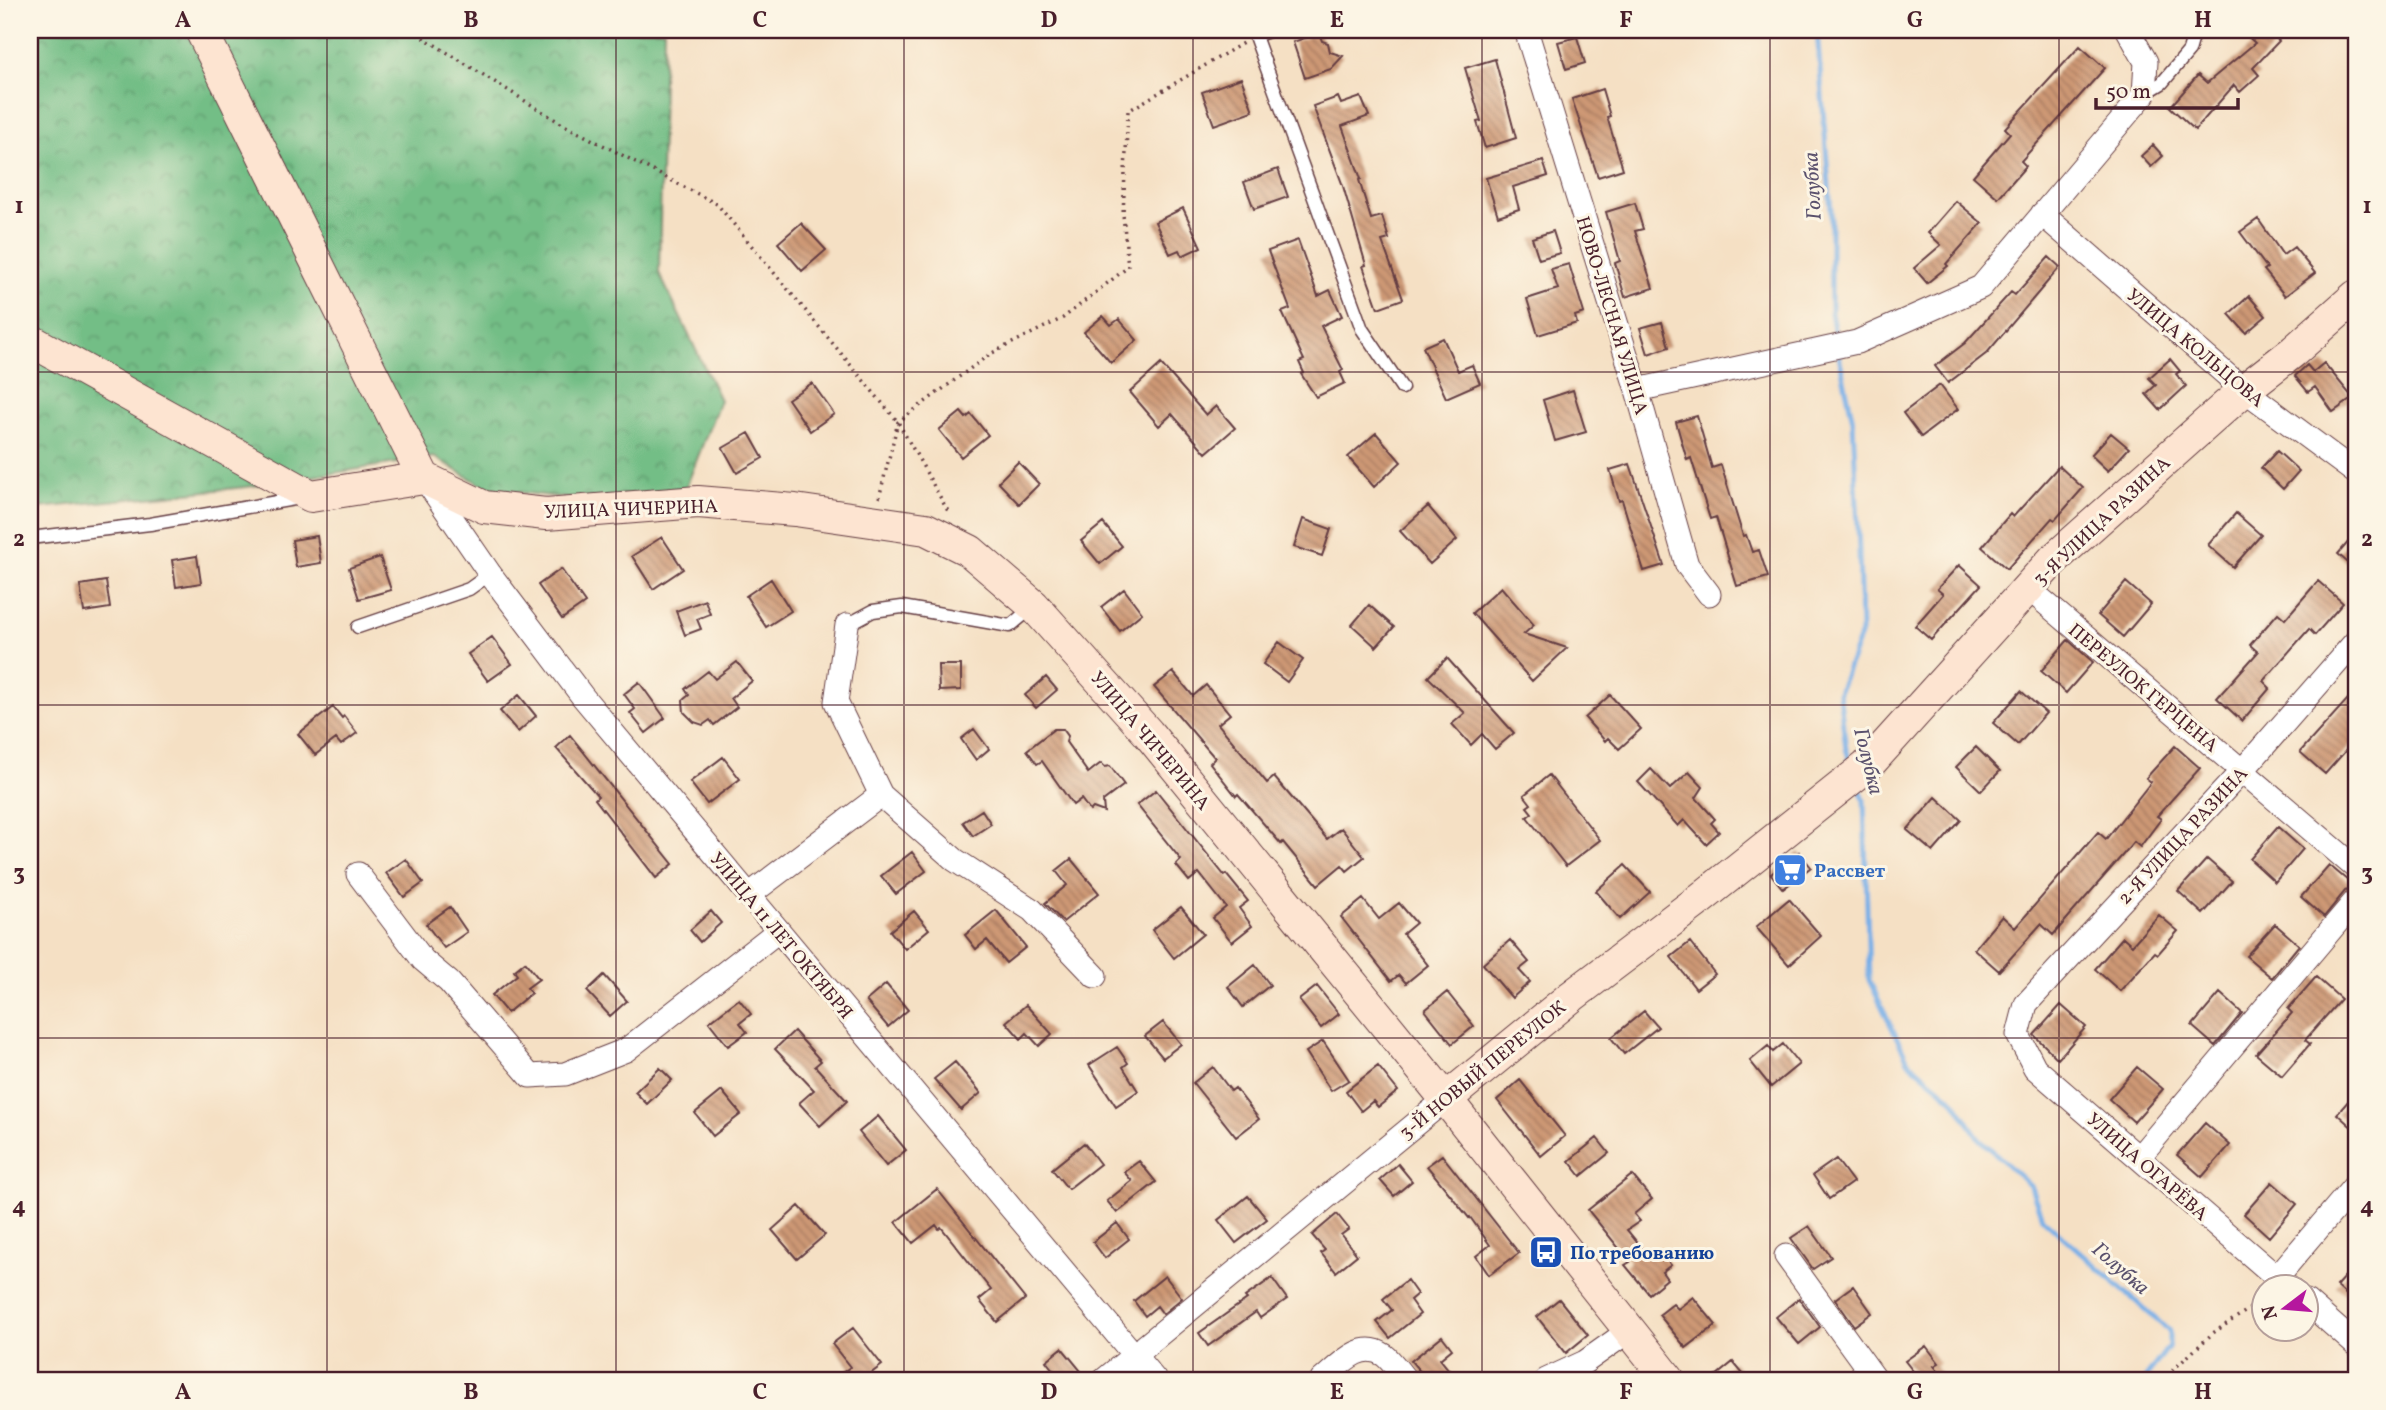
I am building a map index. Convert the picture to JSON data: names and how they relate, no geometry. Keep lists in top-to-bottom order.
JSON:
{
  "streets": {
    "street": [
      "НОВО-ЛЕСНАЯ УЛИЦА",
      "УЛИЦА КОЛЬЦОВА",
      "УЛИЦА ЧИЧЕРИНА",
      "3-Я УЛИЦА РАЗИНА",
      "ПЕРЕУЛОК ГЕРЦЕНА",
      "2-Я УЛИЦА РАЗИНА",
      "УЛИЦА 11 ЛЕТ ОКТЯБРЯ",
      "3-Й НОВЫЙ ПЕРЕУЛОК",
      "УЛИЦА ОГАРЁВА"
    ]
  },
  "crossings": [
    ["УЛИЦА КОЛЬЦОВА", "3-Я УЛИЦА РАЗИНА"],
    ["УЛИЦА ЧИЧЕРИНА", "УЛИЦА 11 ЛЕТ ОКТЯБРЯ"],
    ["УЛИЦА ЧИЧЕРИНА", "3-Й НОВЫЙ ПЕРЕУЛОК"],
    ["3-Я УЛИЦА РАЗИНА", "ПЕРЕУЛОК ГЕРЦЕНА"],
    ["3-Я УЛИЦА РАЗИНА", "3-Й НОВЫЙ ПЕРЕУЛОК"],
    ["ПЕРЕУЛОК ГЕРЦЕНА", "2-Я УЛИЦА РАЗИНА"],
    ["2-Я УЛИЦА РАЗИНА", "УЛИЦА ОГАРЁВА"],
    ["УЛИЦА 11 ЛЕТ ОКТЯБРЯ", "3-Й НОВЫЙ ПЕРЕУЛОК"]
  ],
  "water": ["Голубка"],
  "places": {
    "supermarket": ["Рассвет"],
    "bus stop": ["По требованию"]
  },
  "scale_bar": "50 m",
  "north": "left",
  "grid": {
    "columns": [
      "A",
      "B",
      "C",
      "D",
      "E",
      "F",
      "G",
      "H"
    ],
    "rows": [
      "1",
      "2",
      "3",
      "4"
    ]
  }
}
